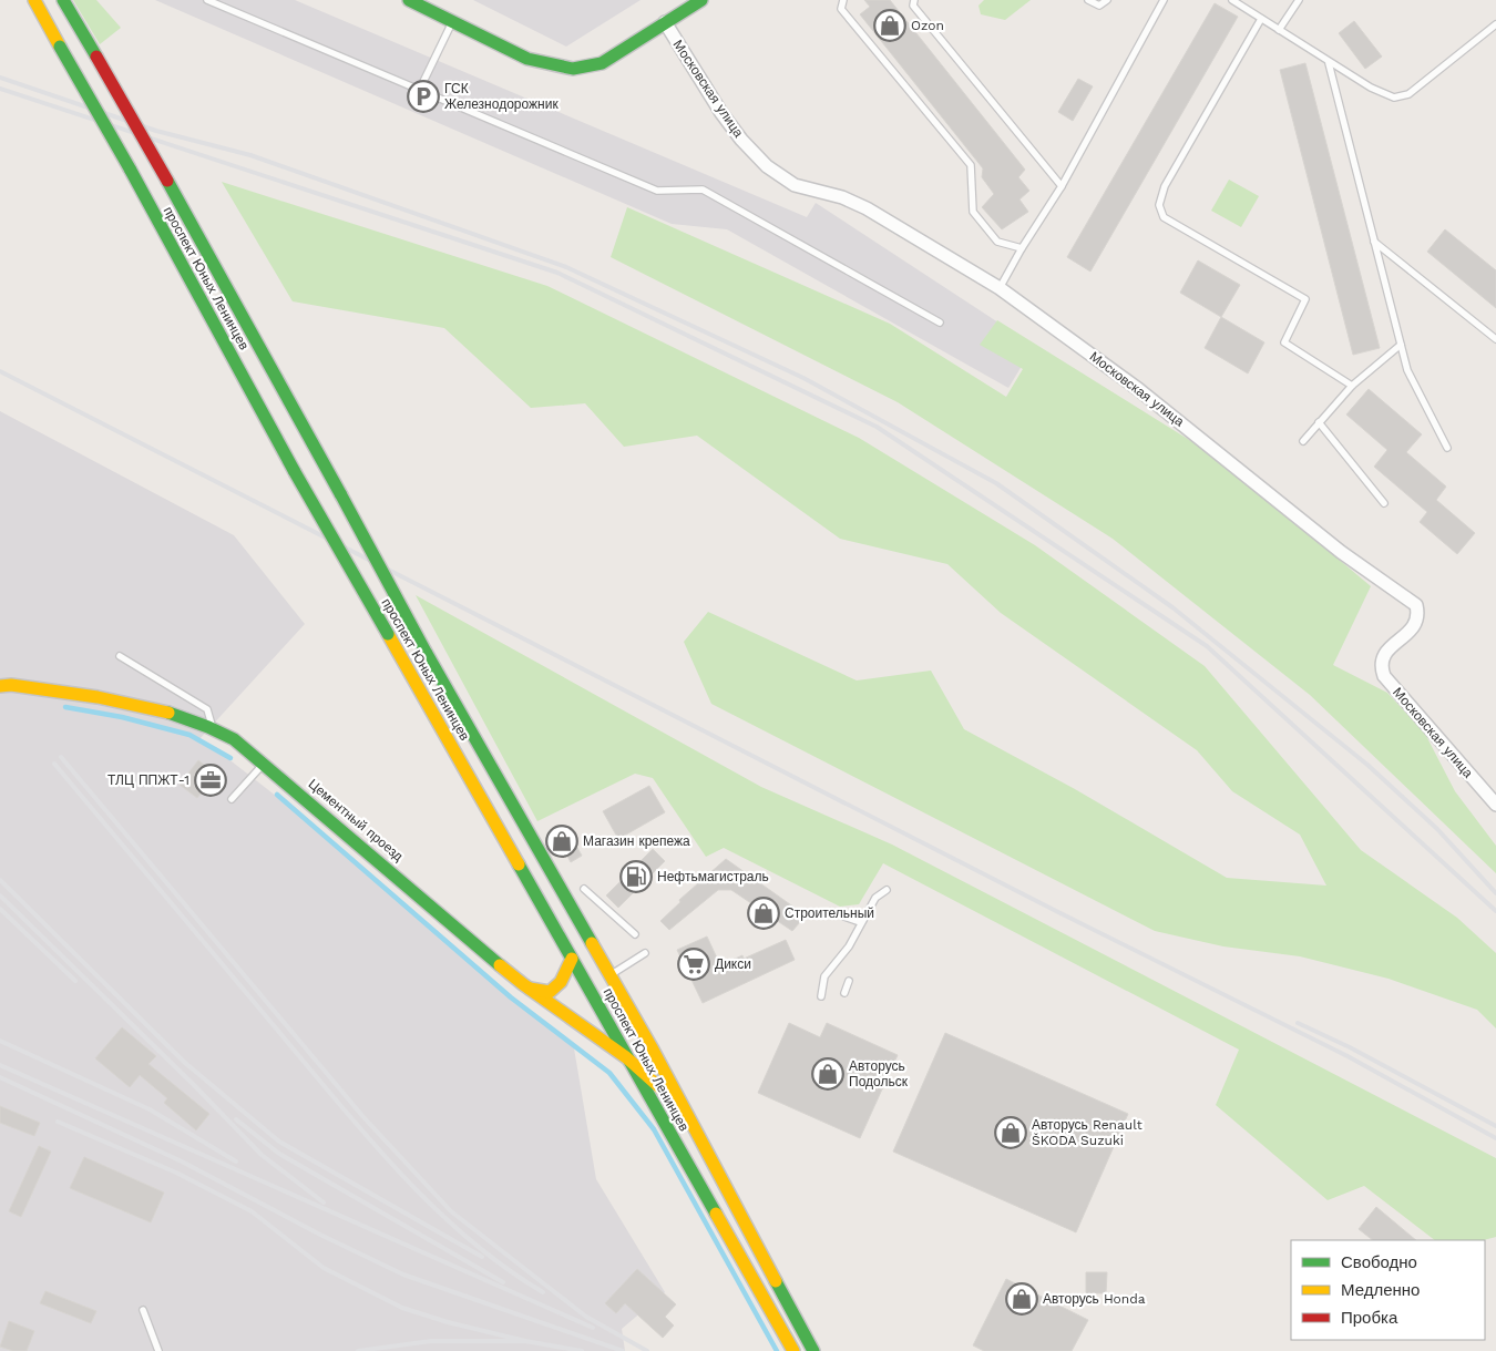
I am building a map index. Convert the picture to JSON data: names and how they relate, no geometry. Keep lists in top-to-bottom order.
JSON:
{
  "streets": {
    "main road": ["проспект Юных Ленинцев", "Цементный проезд"],
    "street": ["Московская улица"]
  },
  "crossings": [
    ["проспект Юных Ленинцев", "Цементный проезд"]
  ],
  "places": {
    "shop": [
      "Ozon",
      "Магазин крепежа",
      "Строительный",
      "Авторусь Подольск",
      "Авторусь Renault ŠKODA Suzuki",
      "Авторусь Honda"
    ],
    "parking": ["ГСК Железнодорожник"],
    "office": ["ТЛЦ ППЖТ-1"],
    "fuel station": ["Нефтьмагистраль"],
    "supermarket": ["Дикси"]
  },
  "legend": ["Свободно", "Медленно", "Пробка"]
}
